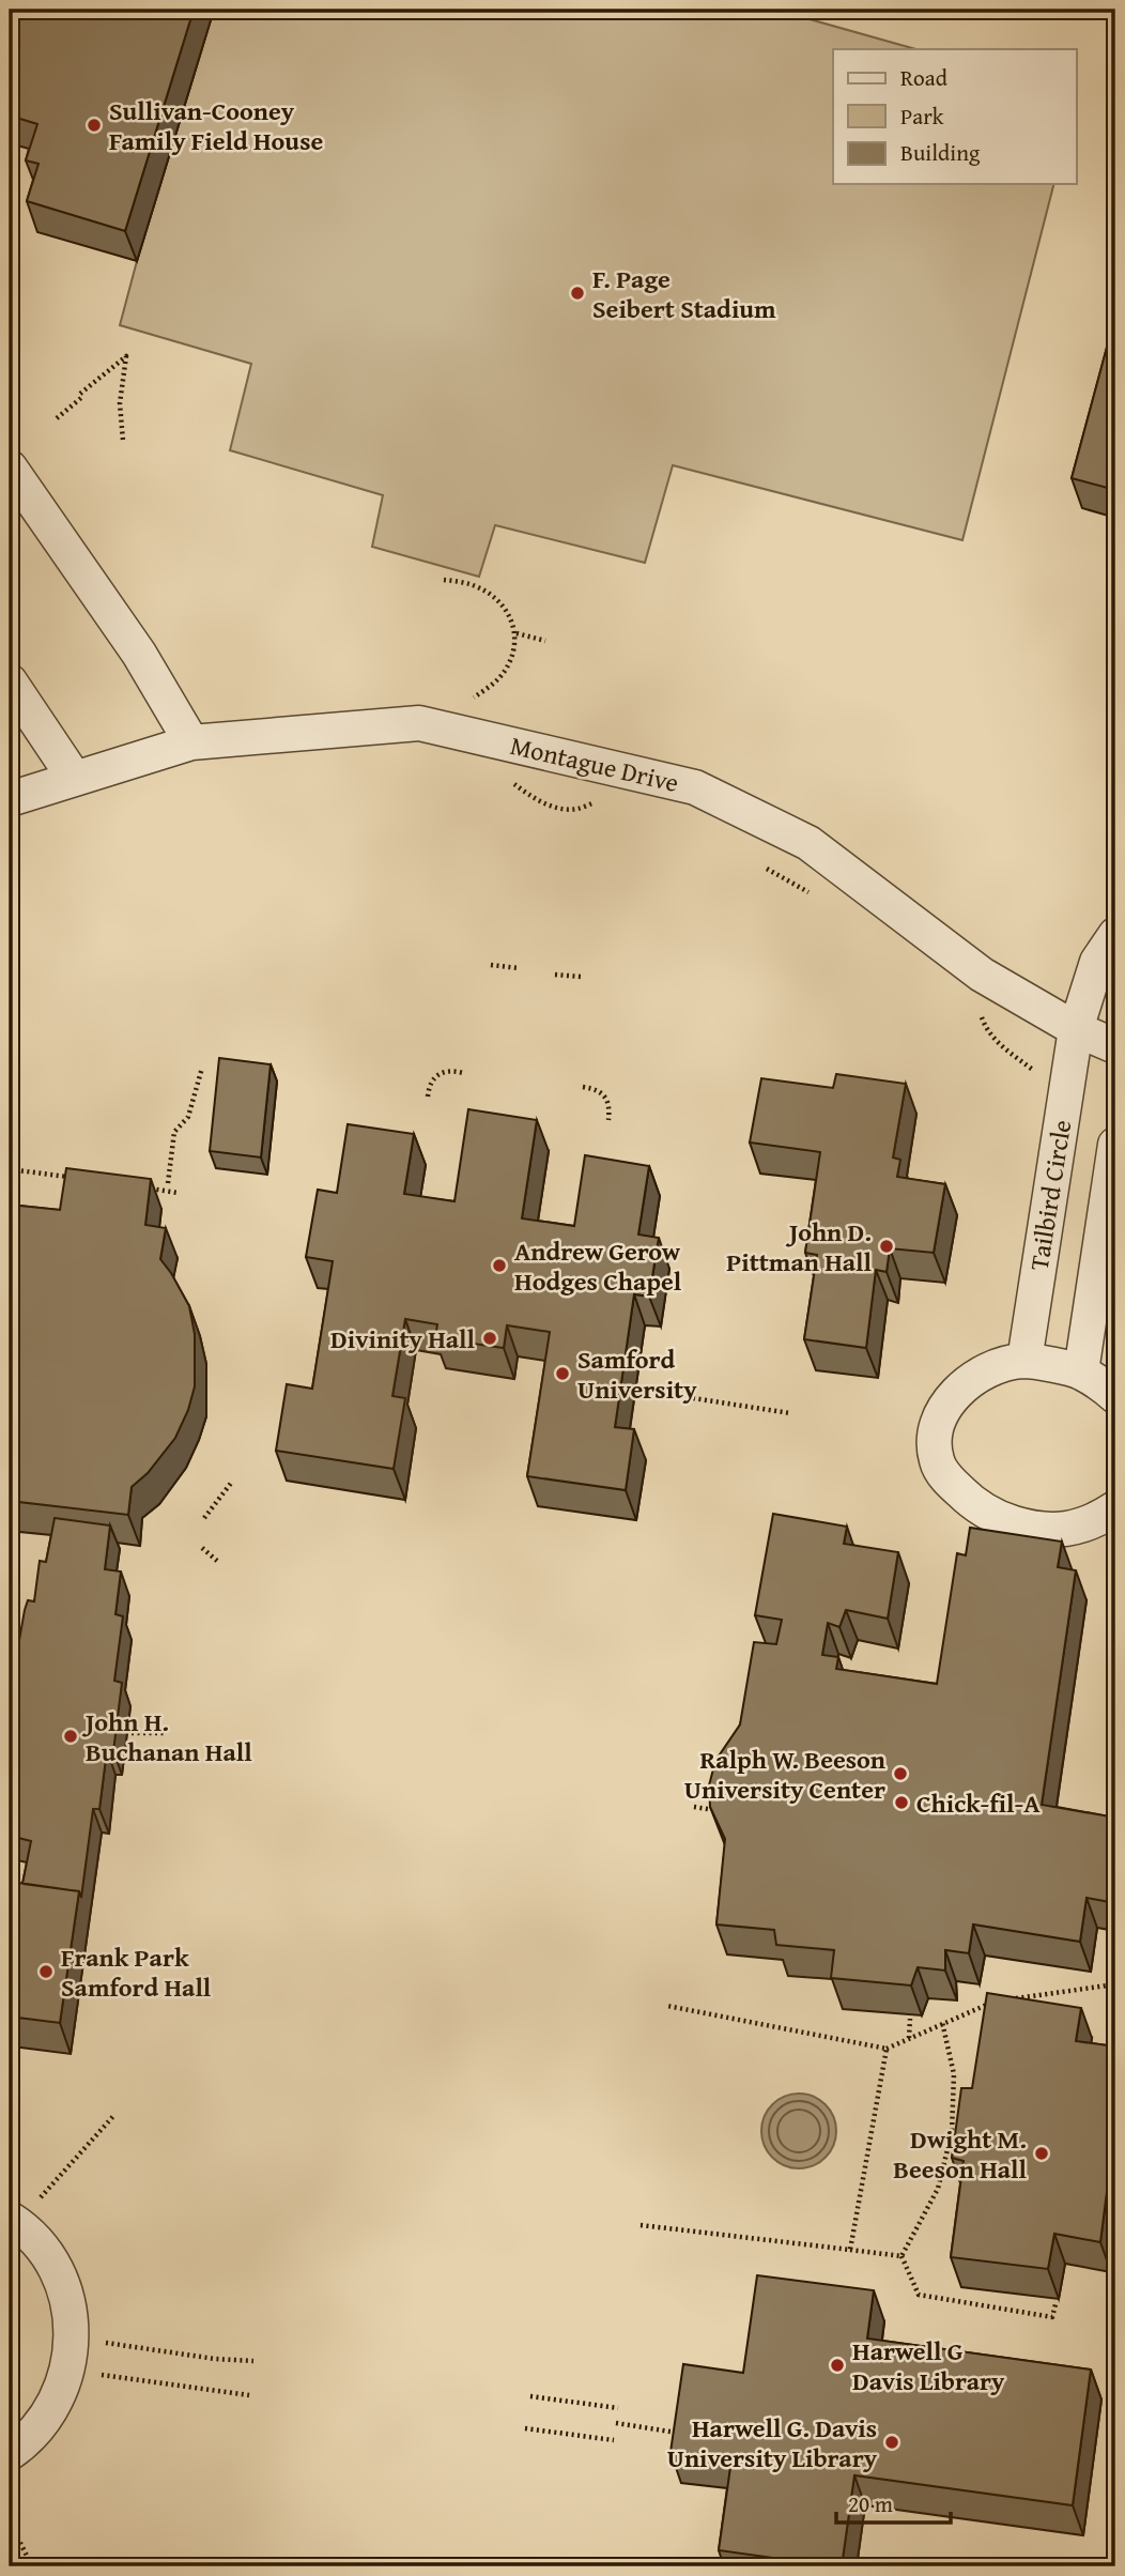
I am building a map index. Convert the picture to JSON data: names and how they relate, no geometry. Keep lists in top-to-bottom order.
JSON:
{
  "streets": {
    "street": ["Montague Drive", "Tailbird Circle"]
  },
  "crossings": [
    ["Montague Drive", "Tailbird Circle"]
  ],
  "places": [
    "Sullivan-Cooney Family Field House",
    "F. Page Seibert Stadium",
    "John D. Pittman Hall",
    "Andrew Gerow Hodges Chapel",
    "Divinity Hall",
    "Samford University",
    "John H. Buchanan Hall",
    "Ralph W. Beeson University Center",
    "Chick-fil-A",
    "Frank Park Samford Hall",
    "Dwight M. Beeson Hall",
    "Harwell G Davis Library",
    "Harwell G. Davis University Library"
  ],
  "legend": ["Road", "Park", "Building"],
  "scale_bar": "20 m"
}
